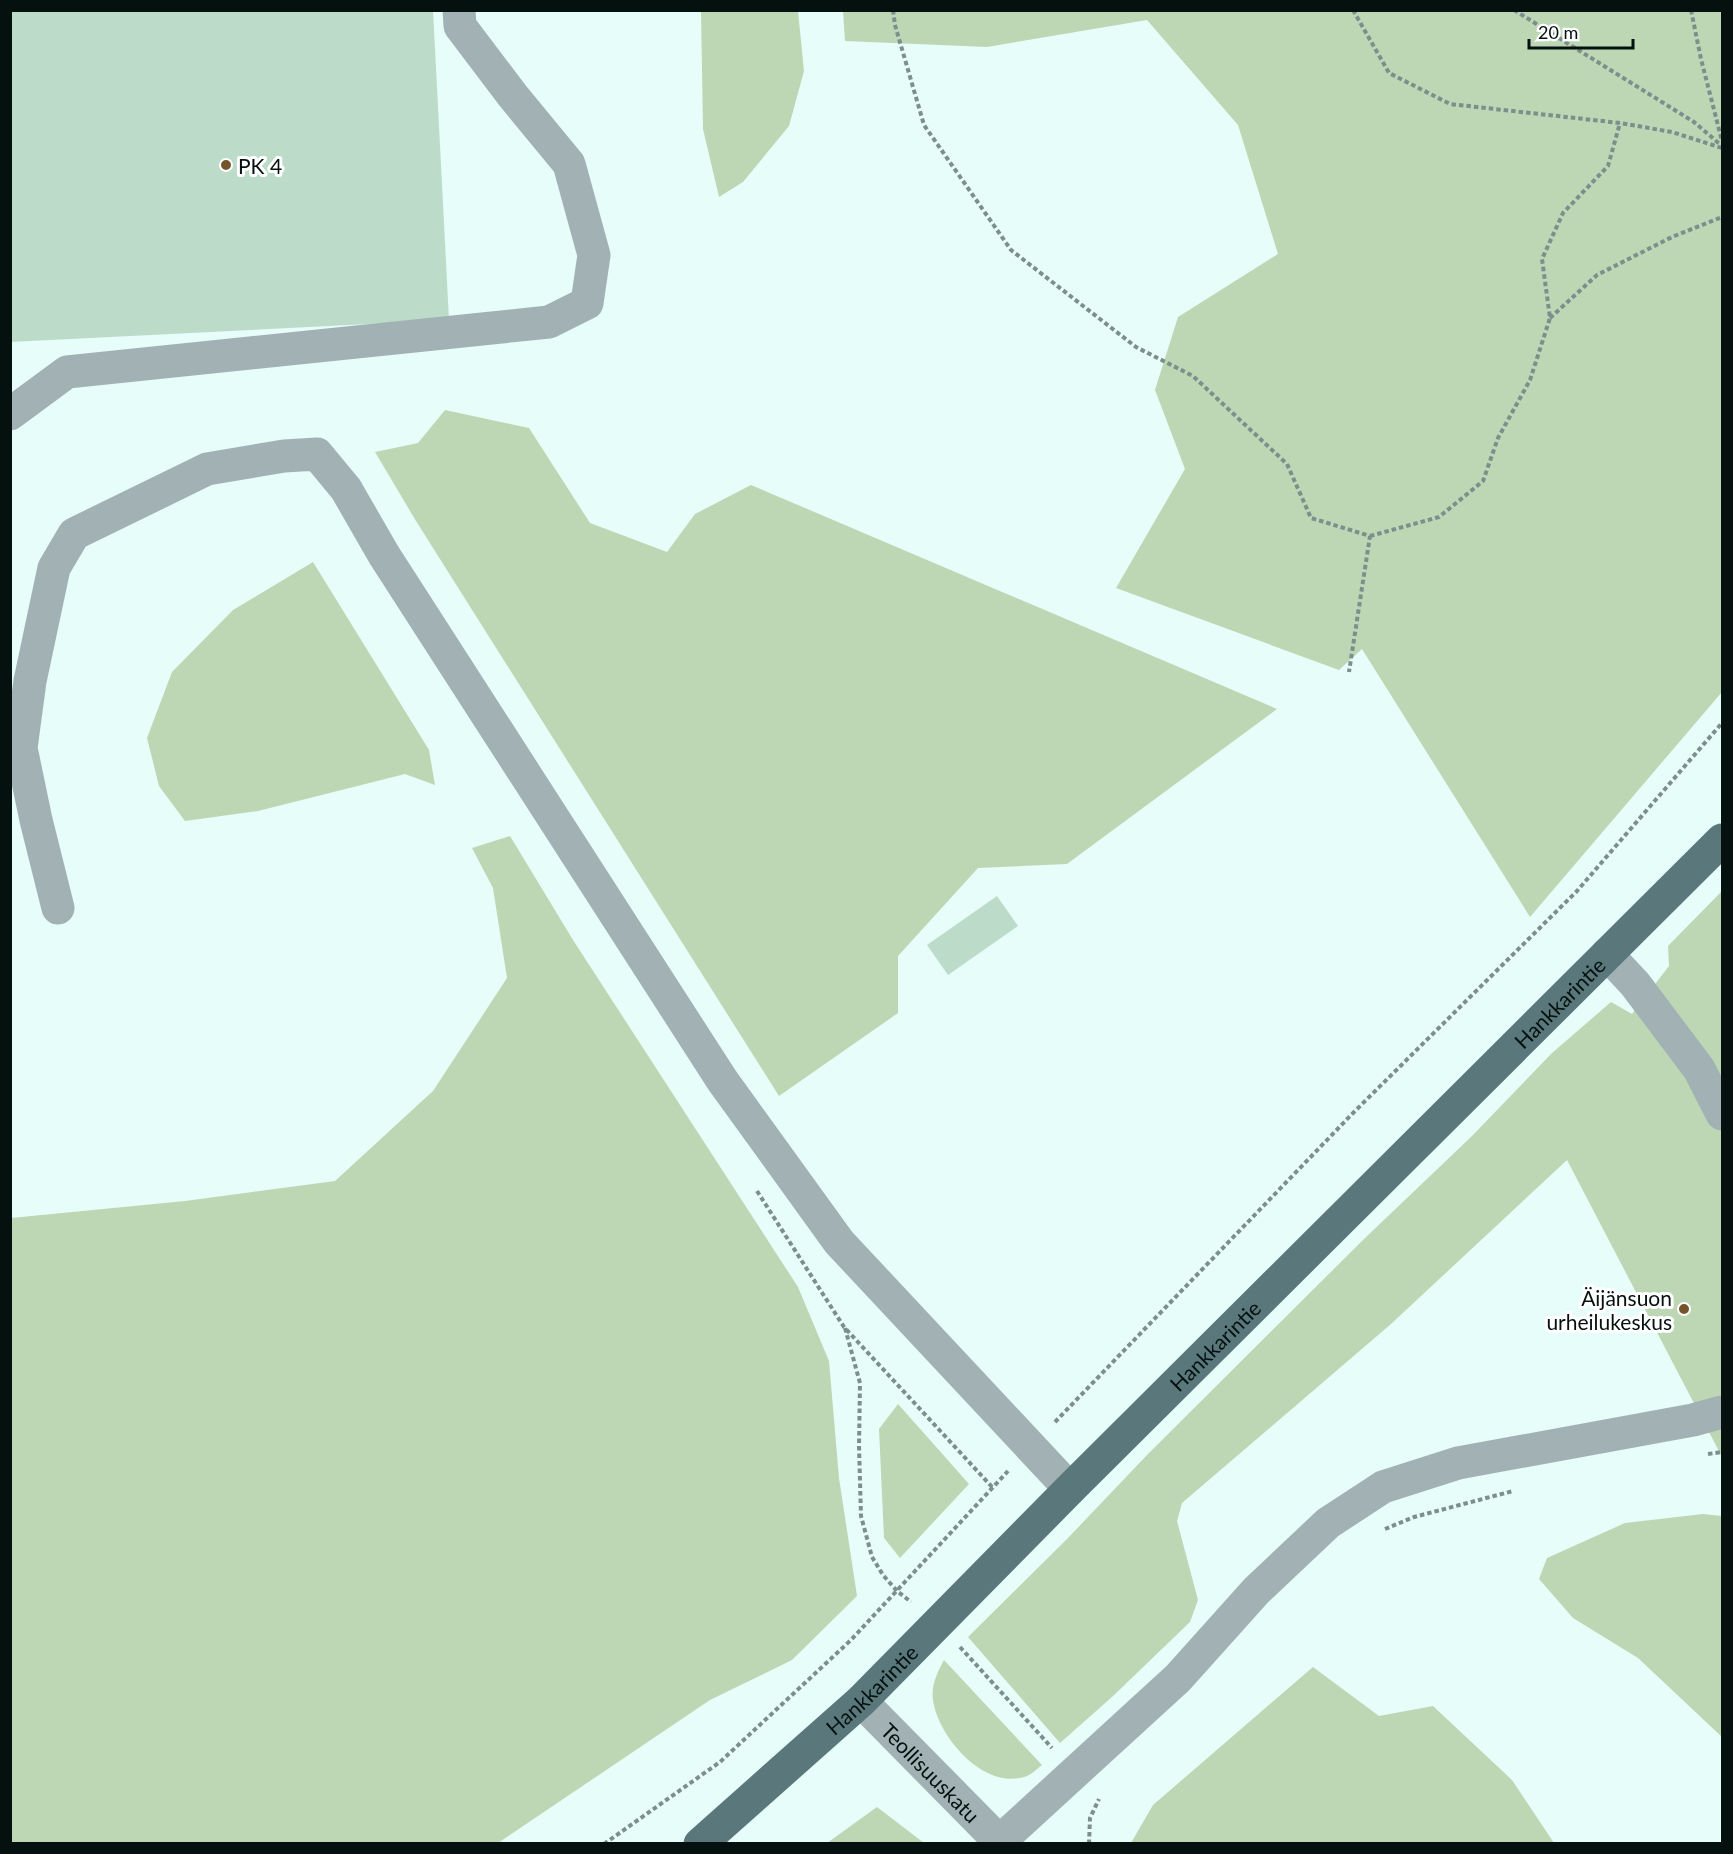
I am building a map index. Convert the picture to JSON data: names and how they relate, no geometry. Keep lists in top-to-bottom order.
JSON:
{
  "streets": {
    "main road": ["Hankkarintie"],
    "street": ["Teollisuuskatu"]
  },
  "crossings": [
    ["Hankkarintie", "Teollisuuskatu"]
  ],
  "places": ["PK 4", "Äijänsuon urheilukeskus"],
  "scale_bar": "20 m"
}
